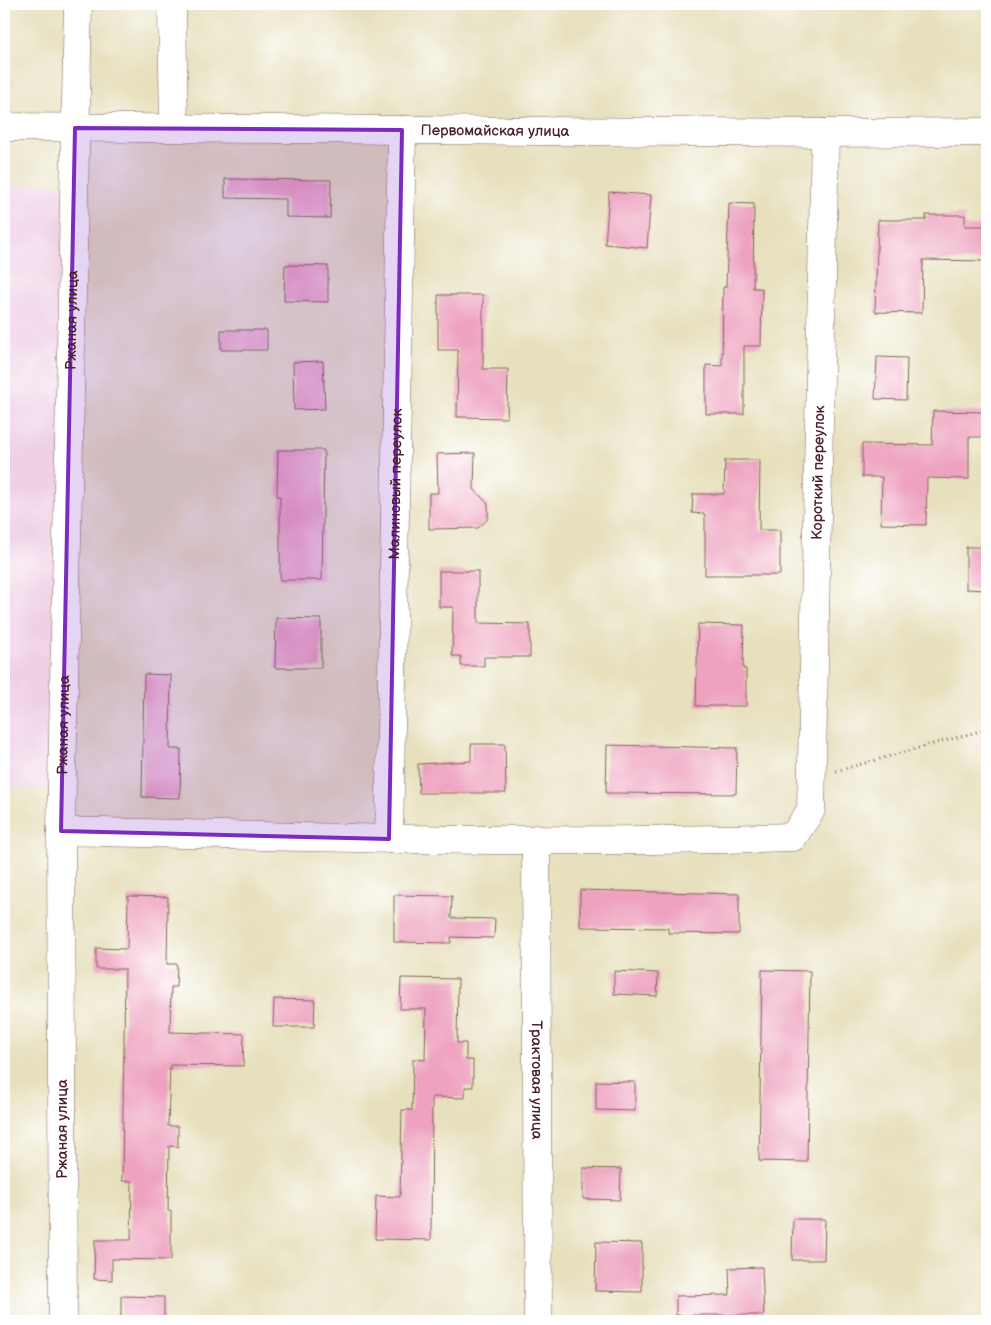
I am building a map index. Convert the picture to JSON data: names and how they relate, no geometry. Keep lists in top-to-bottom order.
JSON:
{
  "streets": {
    "street": [
      "Первомайская улица",
      "Ржаная улица",
      "Короткий переулок",
      "Малиновый переулок",
      "Трактовая улица"
    ]
  },
  "crossings": [
    ["Первомайская улица", "Ржаная улица"],
    ["Первомайская улица", "Короткий переулок"],
    ["Первомайская улица", "Малиновый переулок"],
    ["Короткий переулок", "Трактовая улица"]
  ]
}
